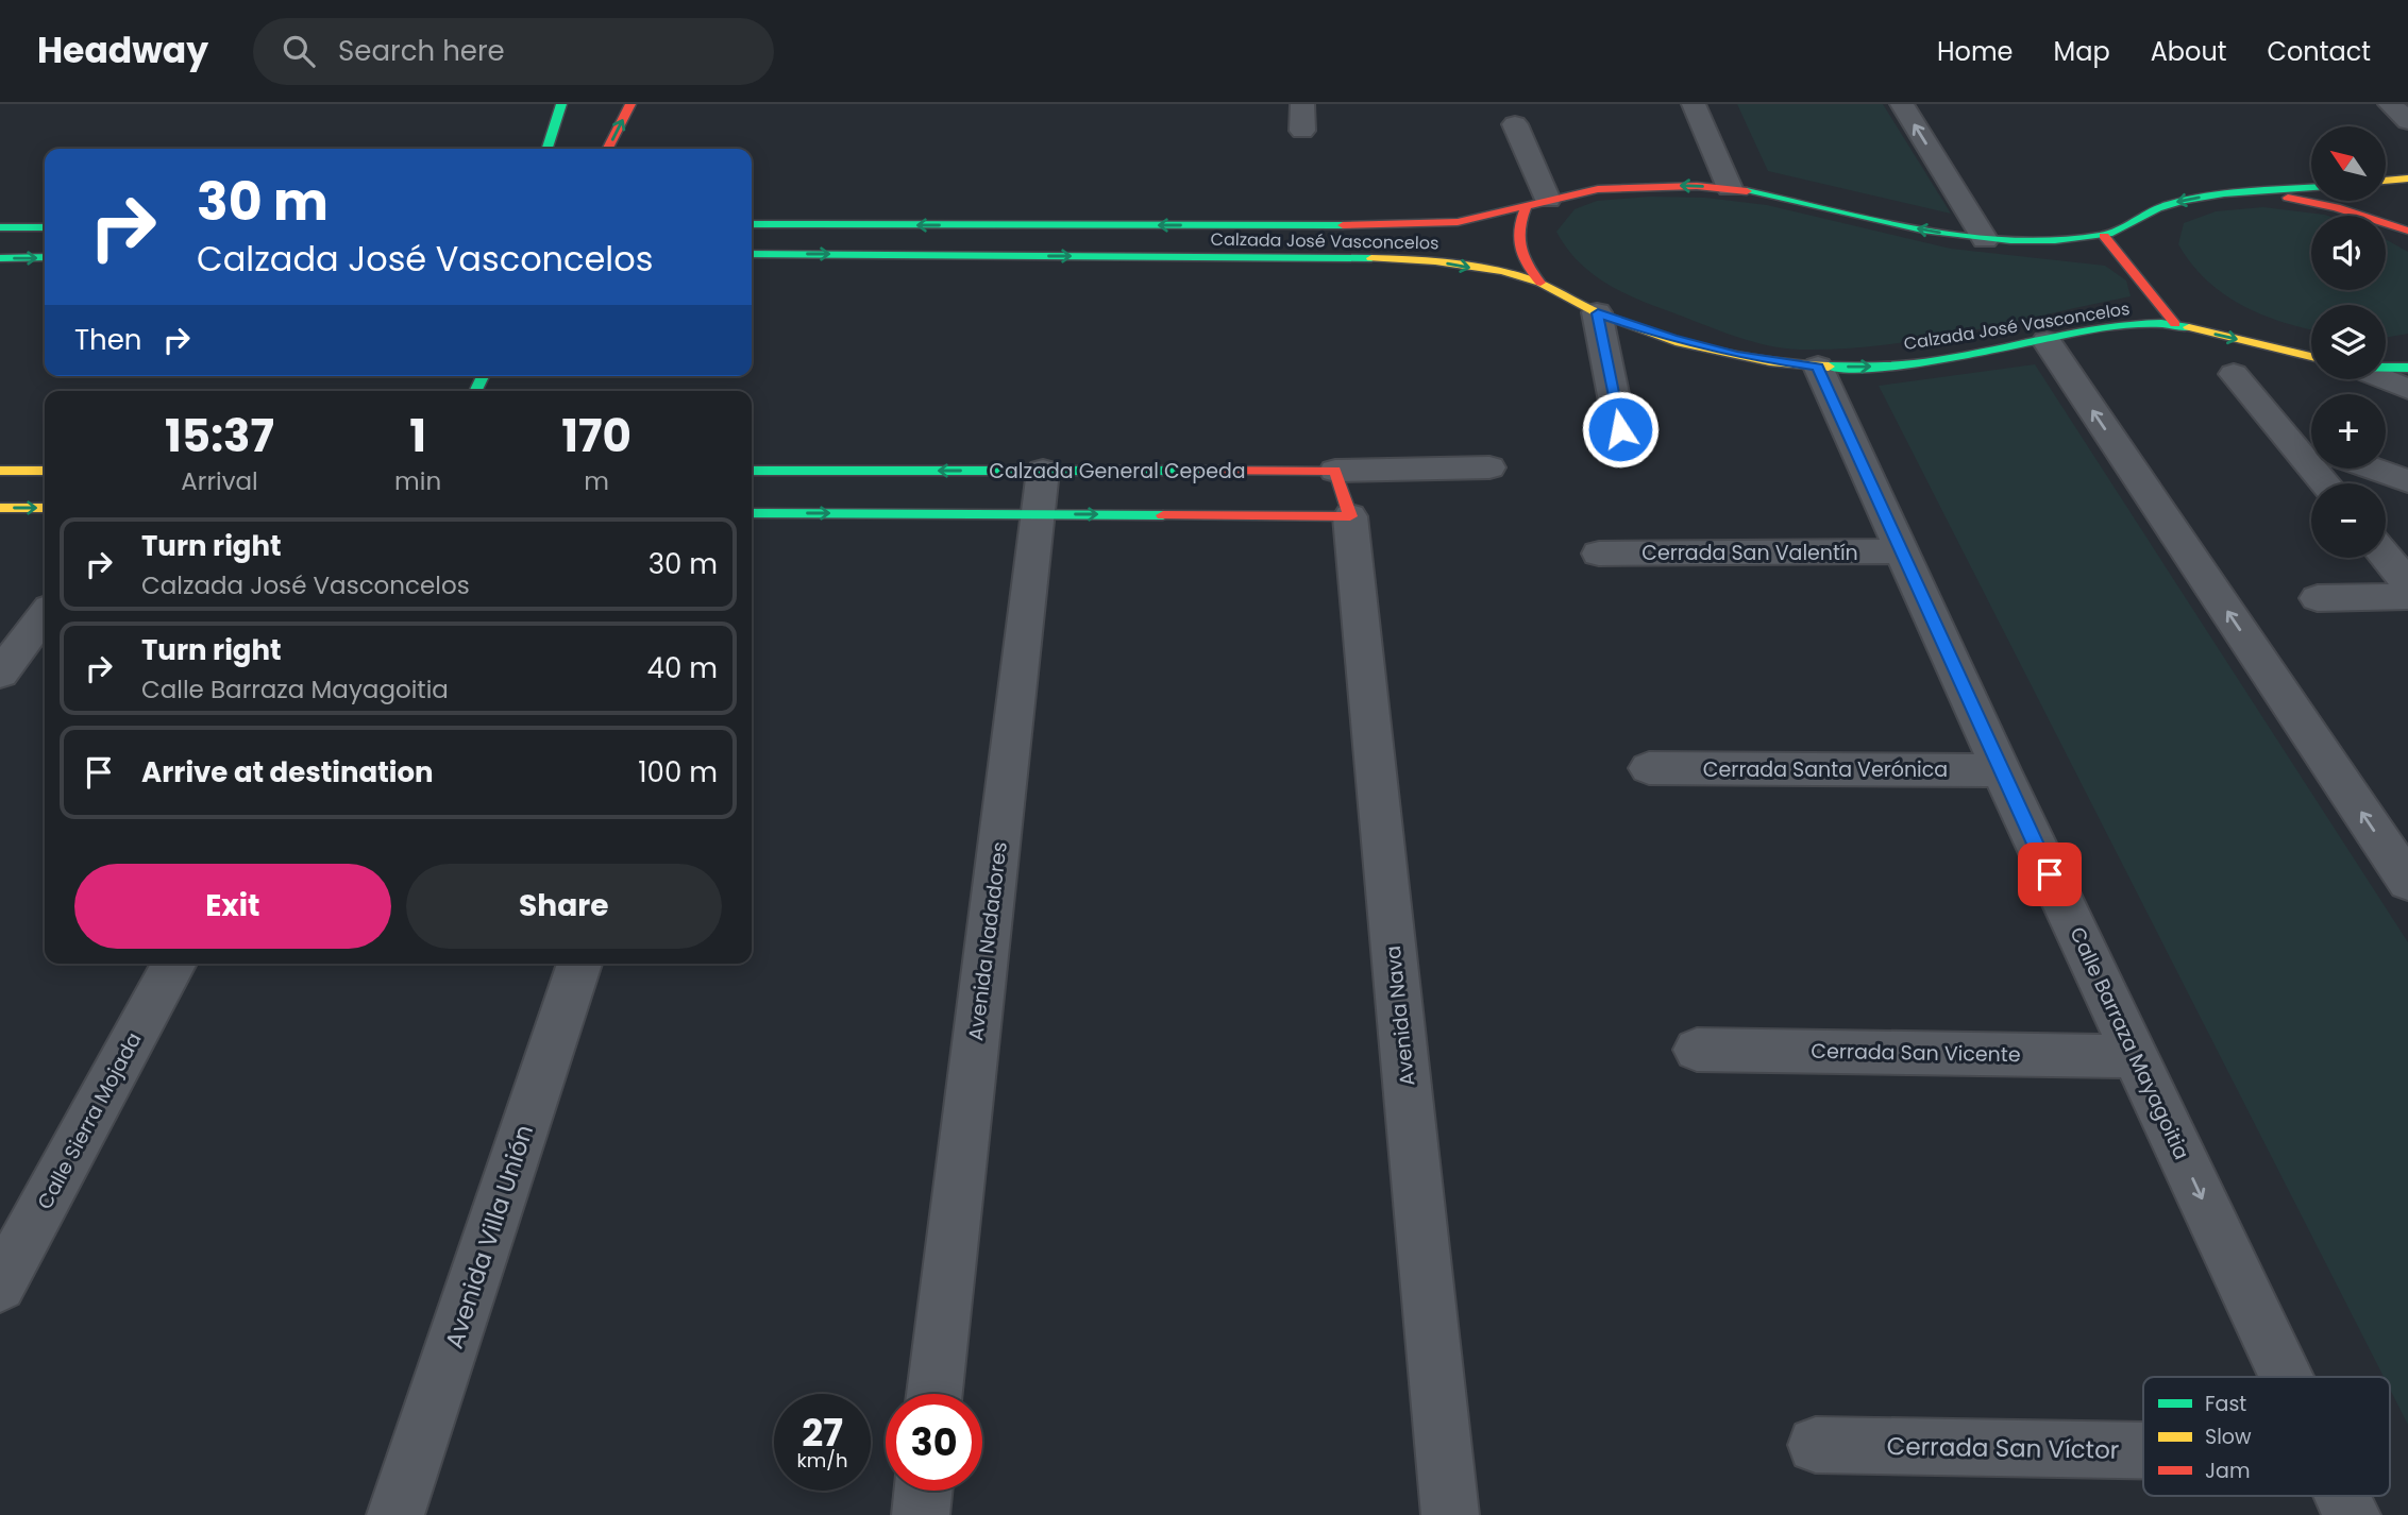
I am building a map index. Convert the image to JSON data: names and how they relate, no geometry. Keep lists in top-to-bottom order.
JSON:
{
  "streets": {
    "street": [
      "Calzada José Vasconcelos",
      "Calzada General Cepeda",
      "Cerrada San Valentín",
      "Cerrada Santa Verónica",
      "Avenida Nadadores",
      "Avenida Nava",
      "Calle Barraza Mayagoitia",
      "Cerrada San Vicente",
      "Calle Sierra Mojada",
      "Avenida Villa Unión",
      "Cerrada San Víctor"
    ]
  },
  "crossings": [
    ["Calzada José Vasconcelos", "Calle Barraza Mayagoitia"],
    ["Calzada General Cepeda", "Avenida Nadadores"],
    ["Cerrada San Valentín", "Calle Barraza Mayagoitia"],
    ["Cerrada Santa Verónica", "Calle Barraza Mayagoitia"],
    ["Calle Barraza Mayagoitia", "Cerrada San Vicente"]
  ],
  "legend": ["Fast", "Slow", "Jam"],
  "north": "top left",
  "page": {
    "header": "Headway",
    "search": "Search here",
    "nav": [
      "Home",
      "Map",
      "About",
      "Contact"
    ],
    "map_buttons": ["+", "−"],
    "turn": ["30 m", "Calzada José Vasconcelos"],
    "then": "Then",
    "eta": [
      "15:37",
      "Arrival",
      "1",
      "min",
      "170",
      "m"
    ],
    "list": [
      {
        "name": "Turn right",
        "note": "Calzada José Vasconcelos",
        "value": "30 m"
      },
      {
        "name": "Turn right",
        "note": "Calle Barraza Mayagoitia",
        "value": "40 m"
      },
      {
        "name": "Arrive at destination",
        "value": "100 m"
      }
    ],
    "buttons": ["Exit", "Share"],
    "speed": "27 km/h",
    "limit": "30"
  }
}
